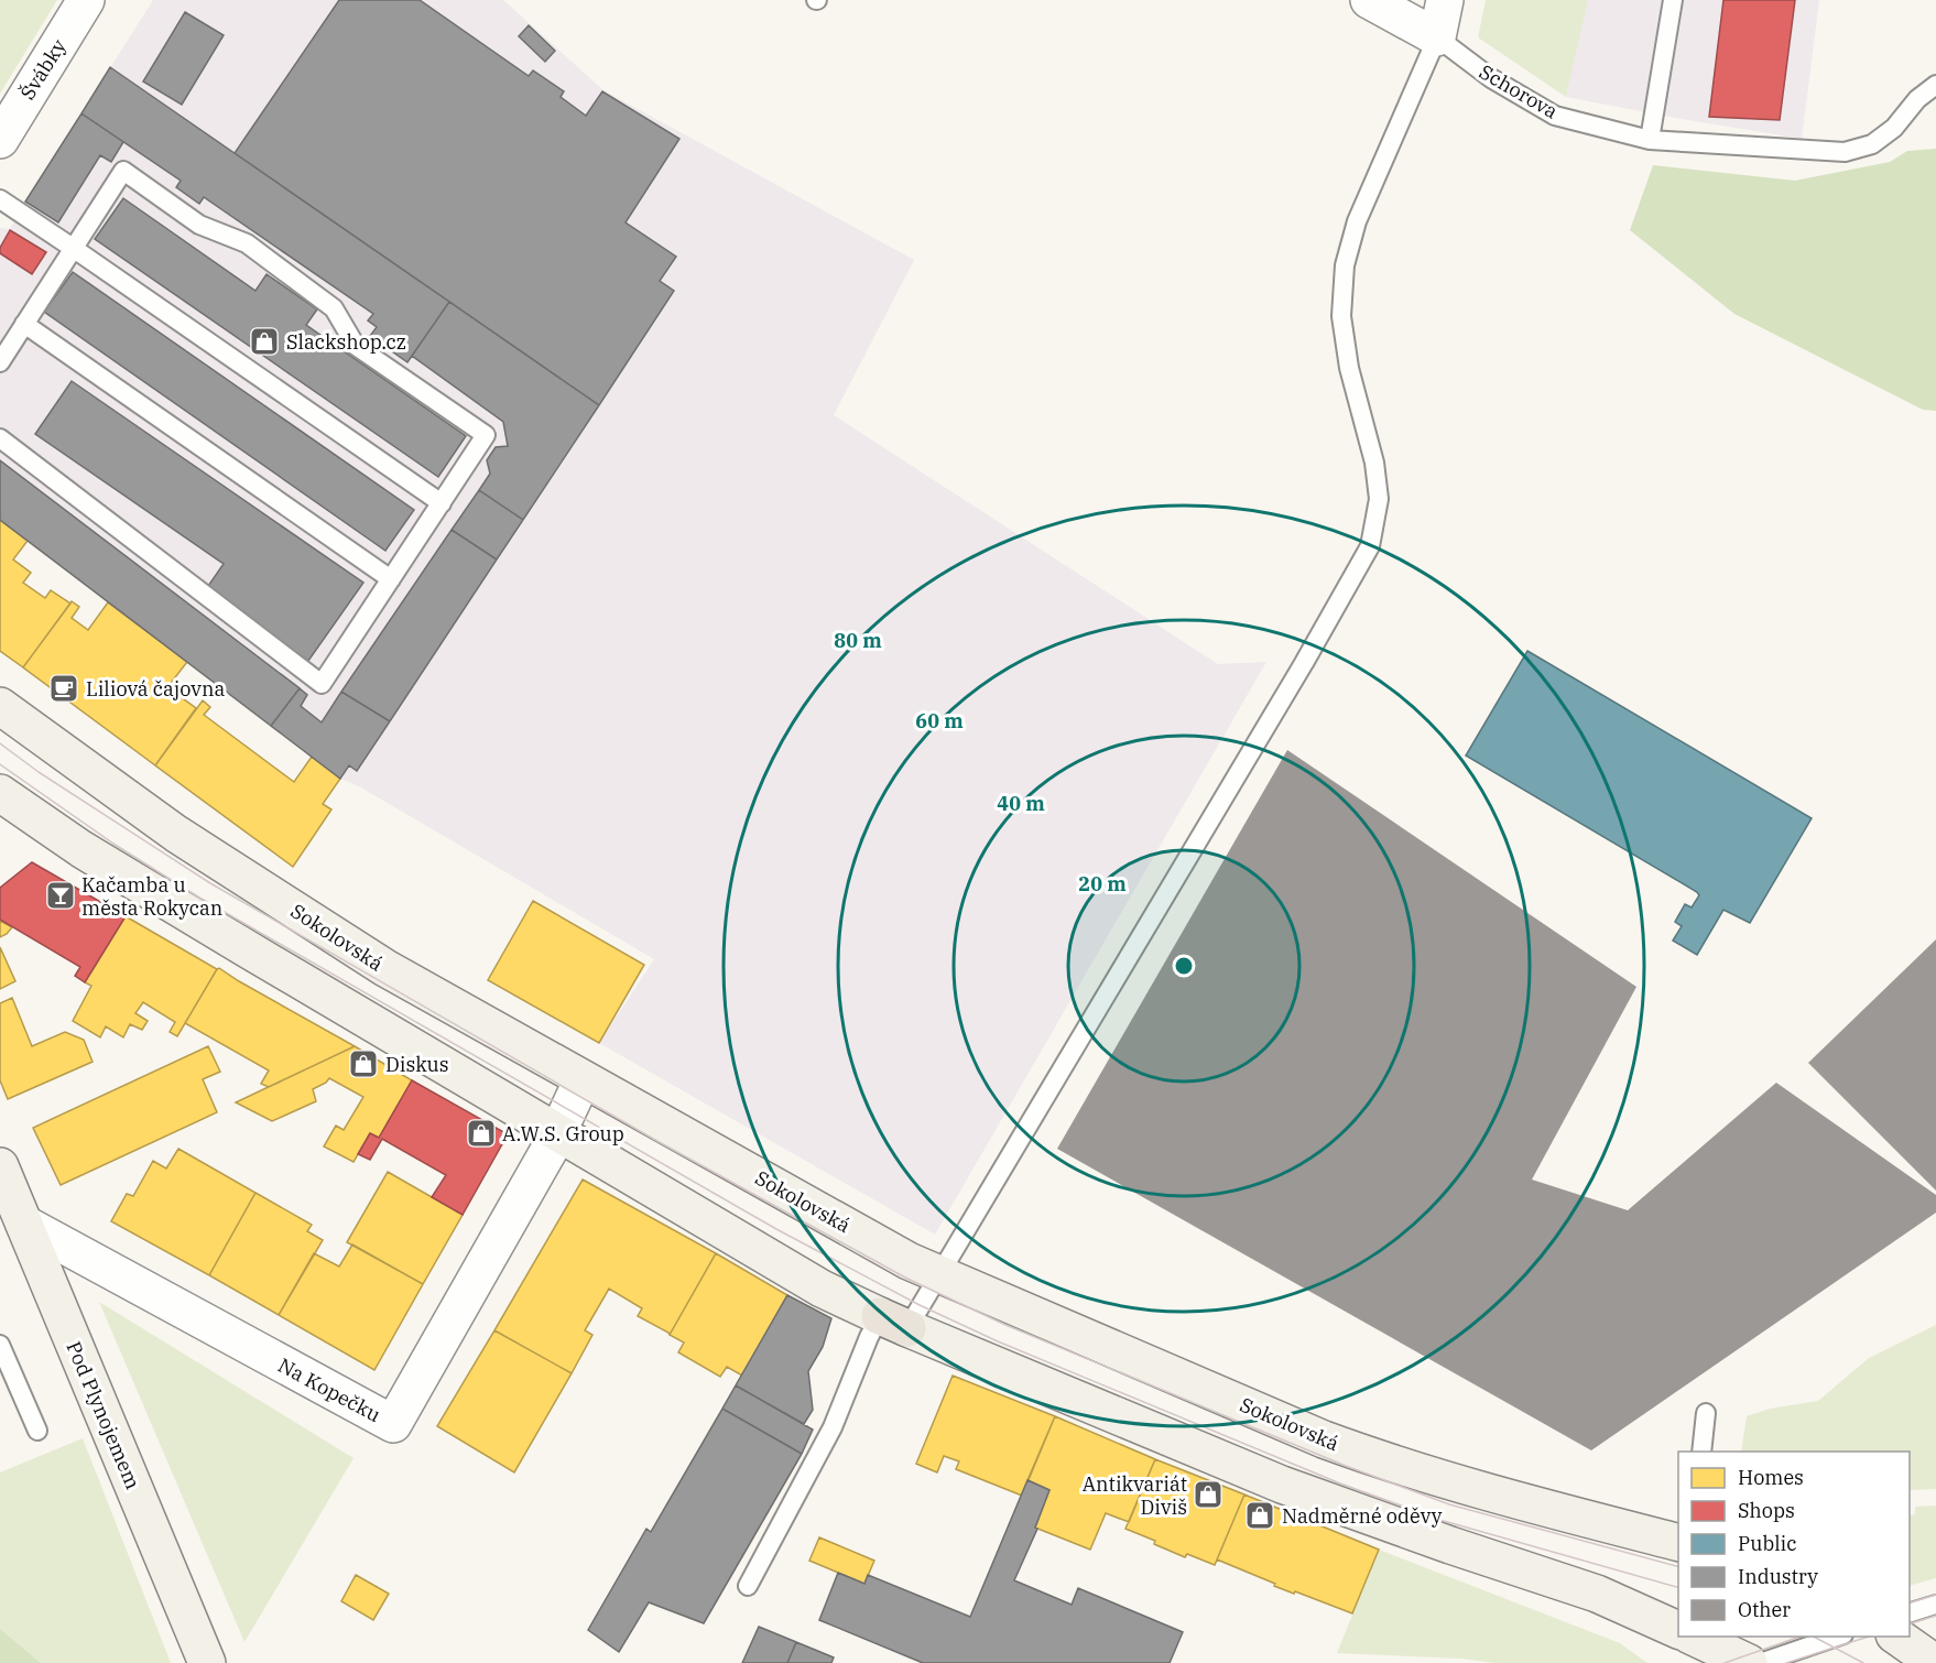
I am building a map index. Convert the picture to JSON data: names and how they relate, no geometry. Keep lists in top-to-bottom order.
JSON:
{
  "streets": {
    "main road": ["Sokolovská", "Pod Plynojemem"],
    "street": ["Švábky", "Schorova", "Na Kopečku"]
  },
  "crossings": [
    ["Sokolovská", "Na Kopečku"],
    ["Na Kopečku", "Pod Plynojemem"]
  ],
  "places": {
    "shop": [
      "Slackshop.cz",
      "Diskus",
      "A.W.S. Group",
      "Antikvariát Diviš",
      "Nadměrné oděvy"
    ],
    "cafe": ["Liliová čajovna"],
    "bar": ["Kačamba u města Rokycan"]
  },
  "legend": [
    "Homes",
    "Shops",
    "Public",
    "Industry",
    "Other"
  ],
  "rings": [
    "80 m",
    "60 m",
    "40 m",
    "20 m"
  ]
}
